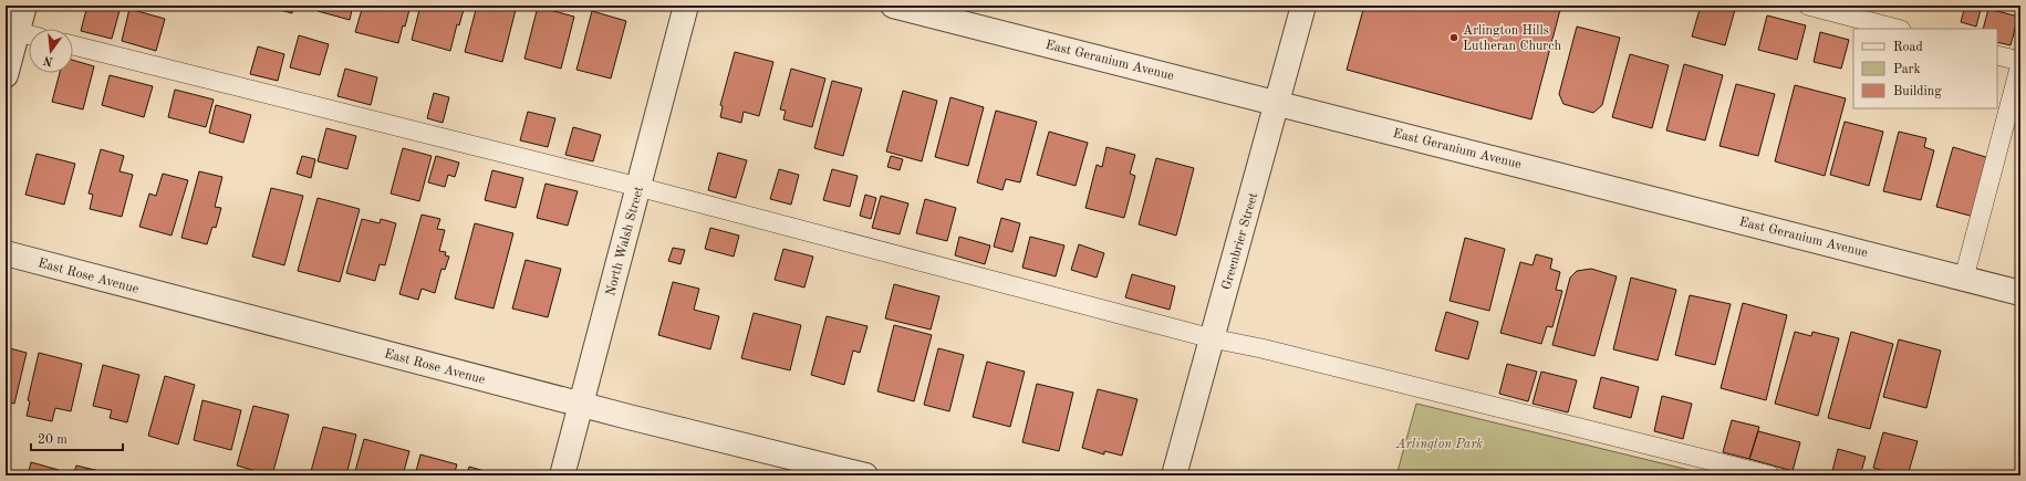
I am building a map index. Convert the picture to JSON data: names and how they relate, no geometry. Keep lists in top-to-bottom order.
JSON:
{
  "streets": {
    "street": [
      "East Geranium Avenue",
      "North Walsh Street",
      "Greenbrier Street",
      "East Rose Avenue"
    ]
  },
  "crossings": [
    ["East Geranium Avenue", "Greenbrier Street"],
    ["North Walsh Street", "East Rose Avenue"]
  ],
  "parks": ["Arlington Park"],
  "places": ["Arlington Hills Lutheran Church"],
  "legend": ["Road", "Park", "Building"],
  "scale_bar": "20 m",
  "north": "bottom"
}
